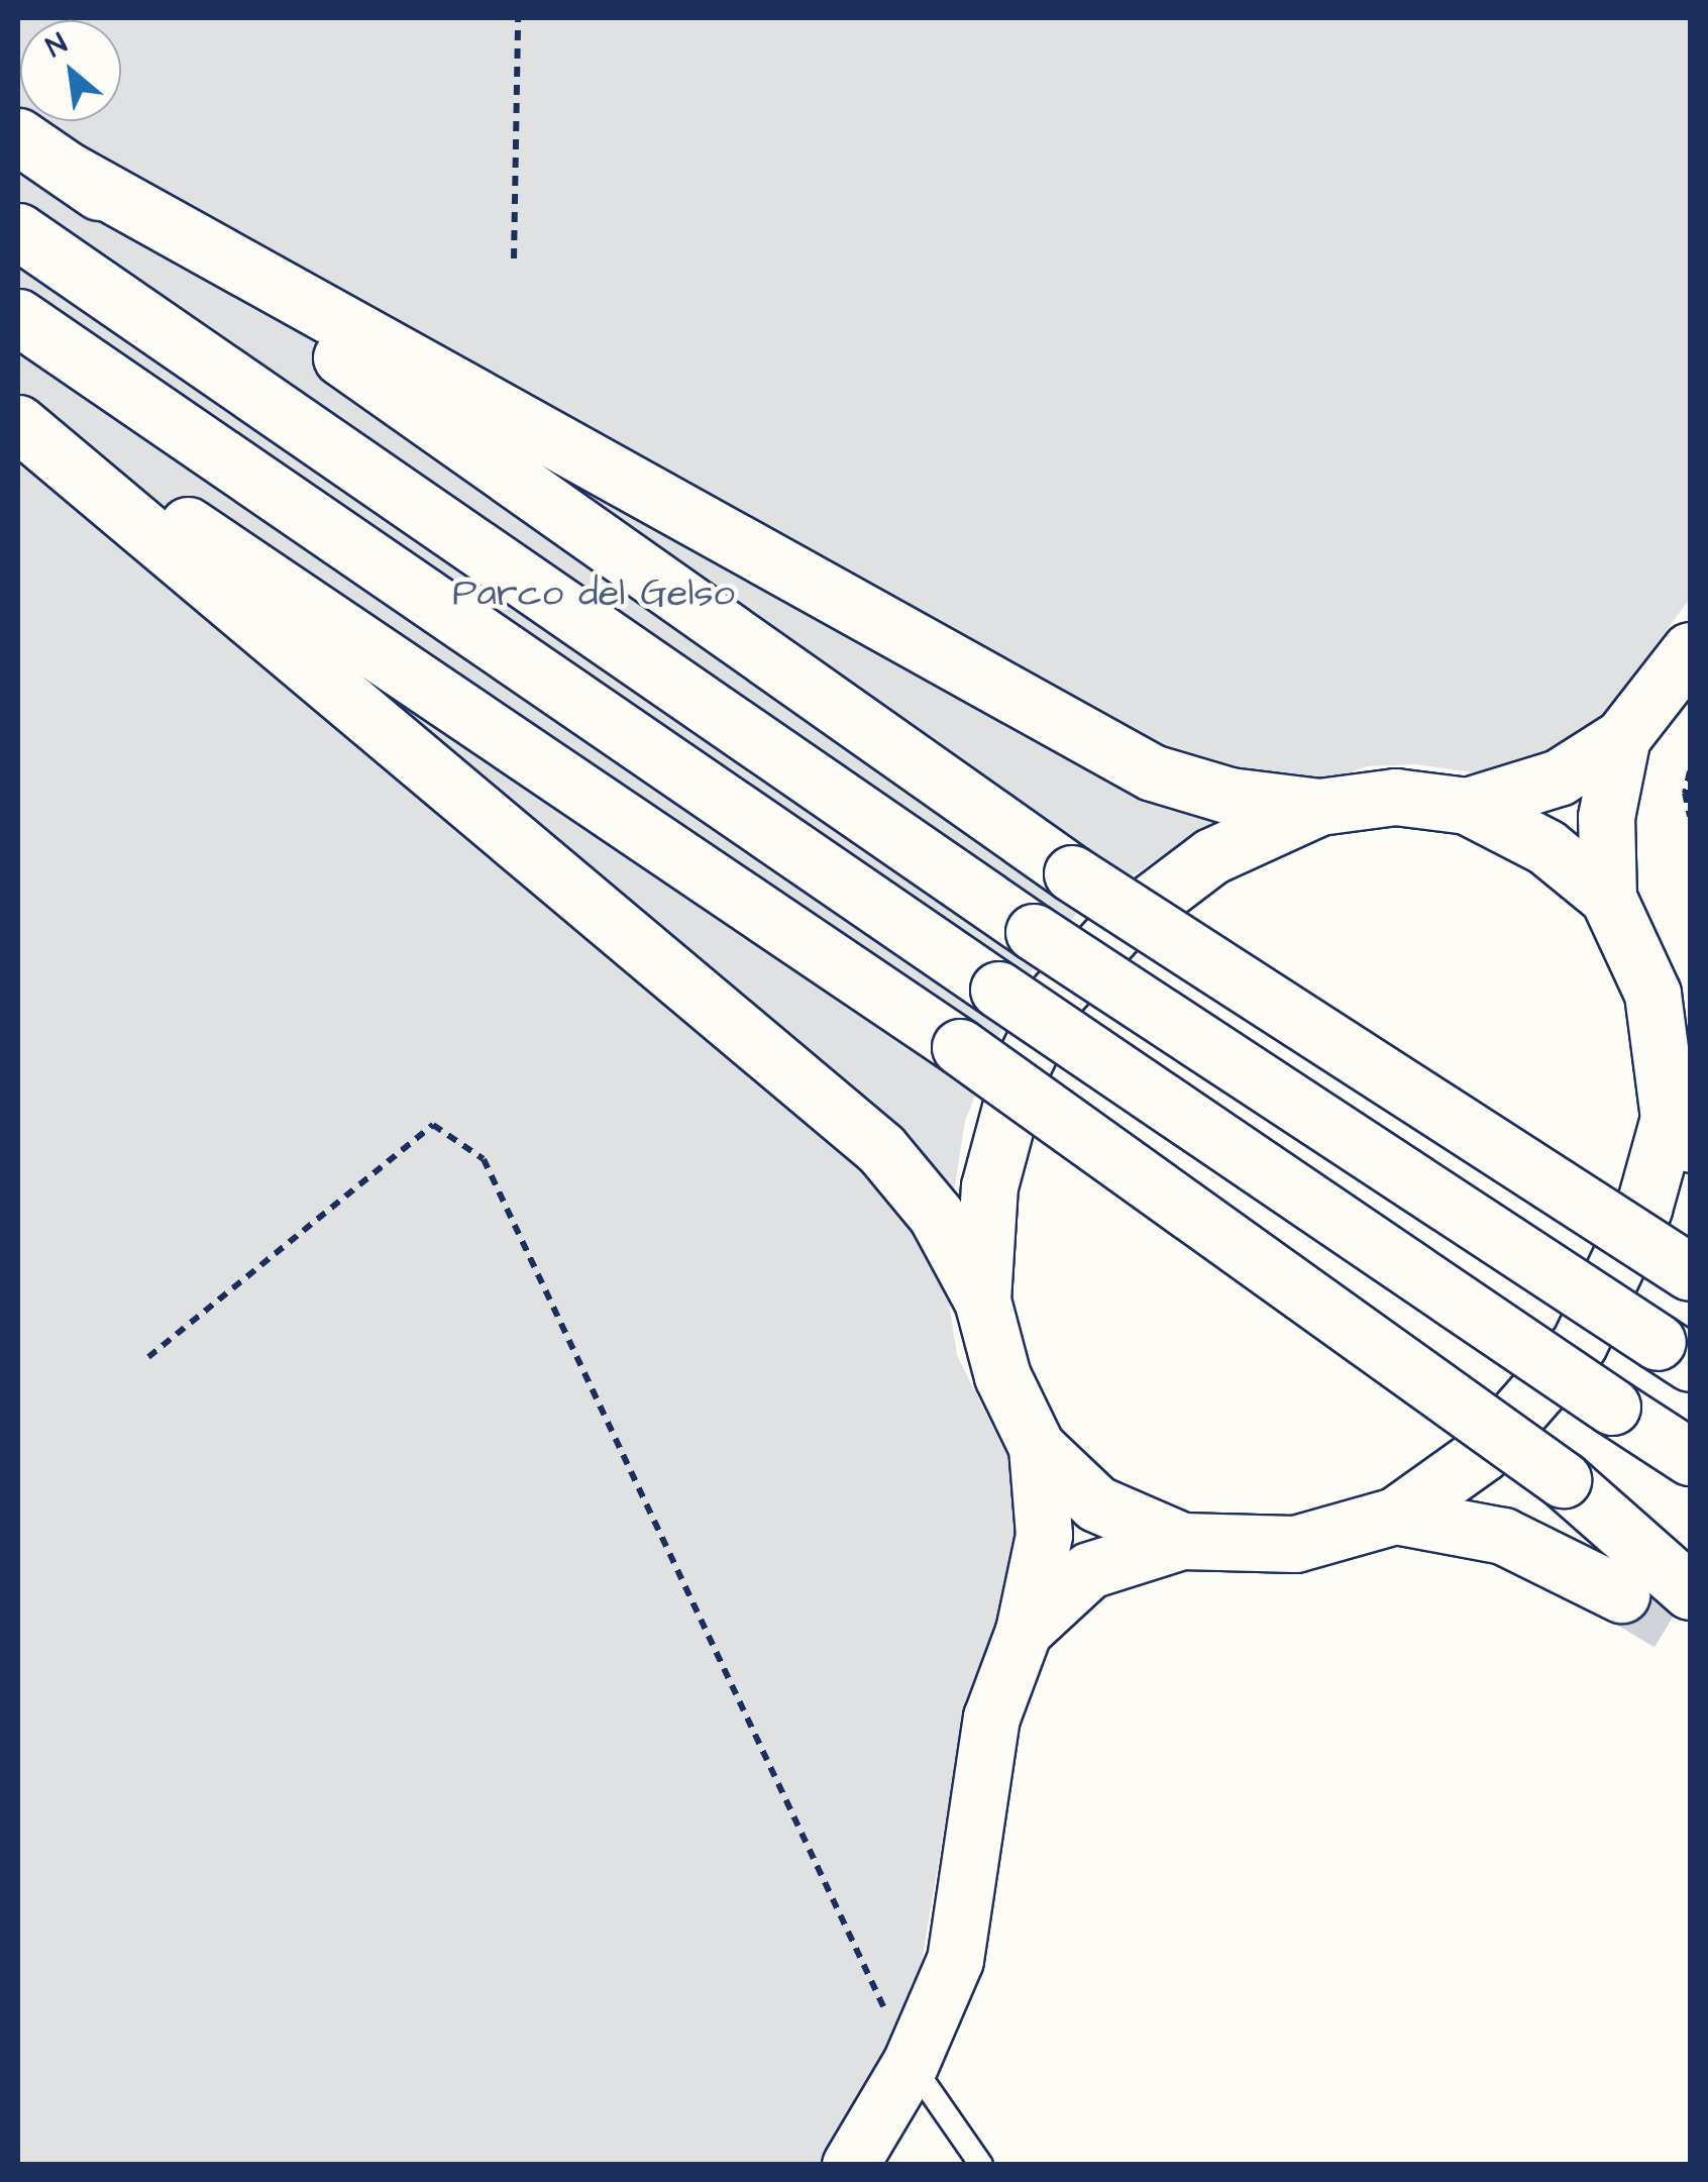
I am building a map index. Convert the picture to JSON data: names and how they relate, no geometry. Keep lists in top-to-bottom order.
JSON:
{
  "parks": ["Parco del Gelso"],
  "north": "top left"
}
